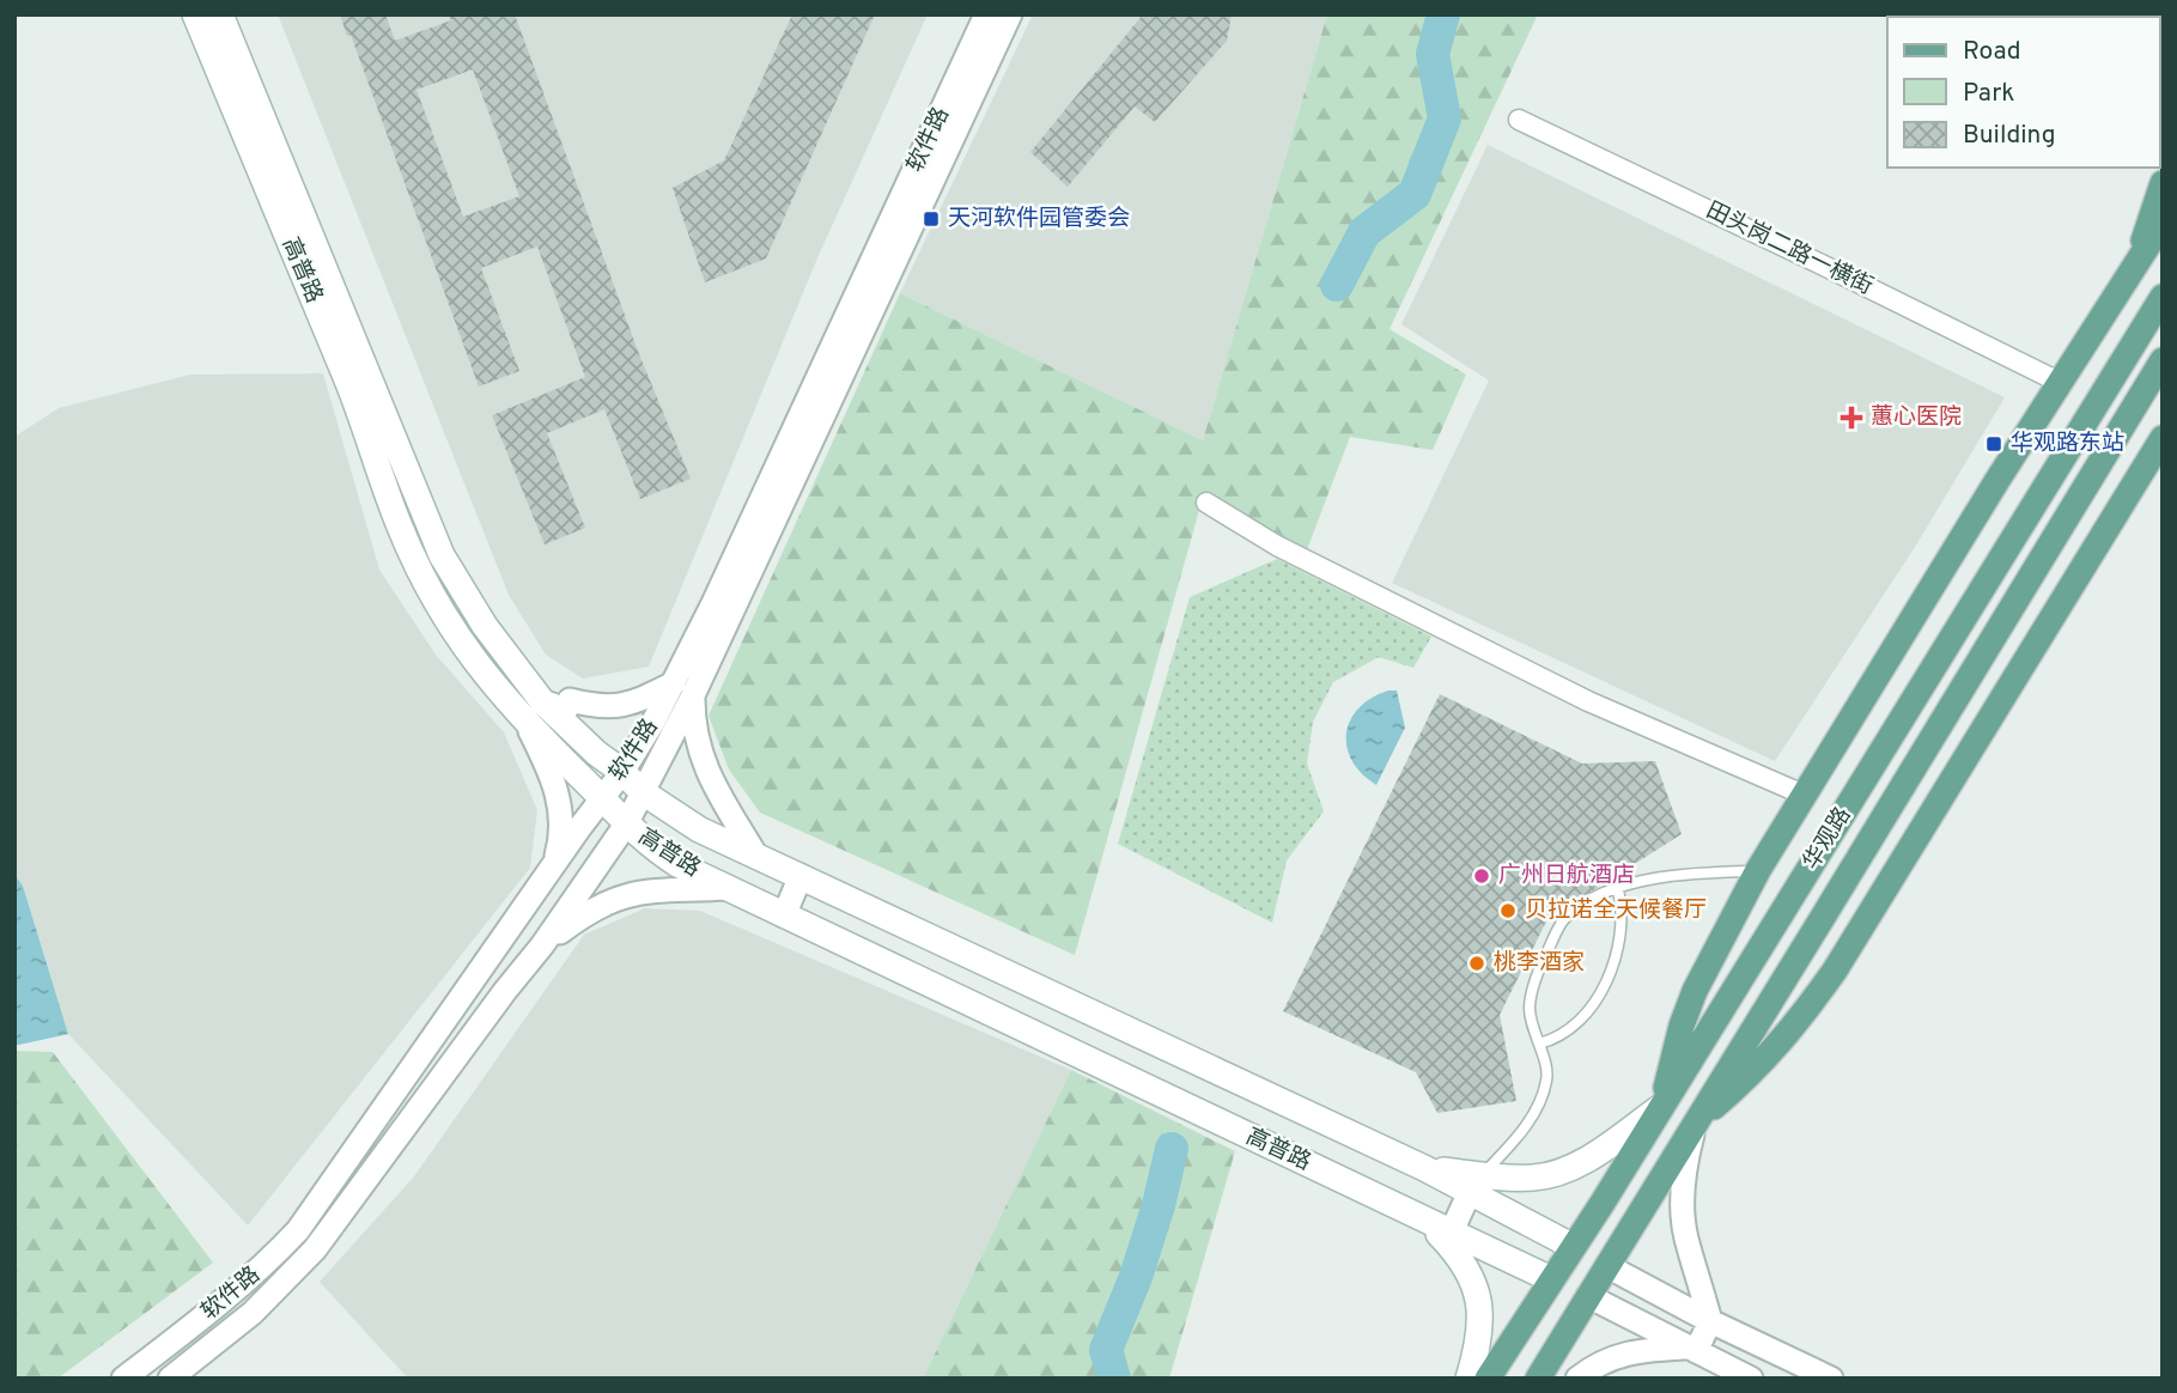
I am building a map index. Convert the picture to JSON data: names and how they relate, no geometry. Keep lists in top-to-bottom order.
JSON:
{
  "streets": {
    "main road": ["高普路", "华观路"],
    "street": ["软件路", "田头岗二路一横街"]
  },
  "crossings": [
    ["软件路", "高普路"],
    ["高普路", "华观路"]
  ],
  "places": {
    "transit": ["天河软件园管委会", "华观路东站"],
    "health": ["蕙心医院"],
    "other": ["广州日航酒店", "贝拉诺全天候餐厅", "桃李酒家"]
  },
  "legend": ["Road", "Park", "Building"]
}
